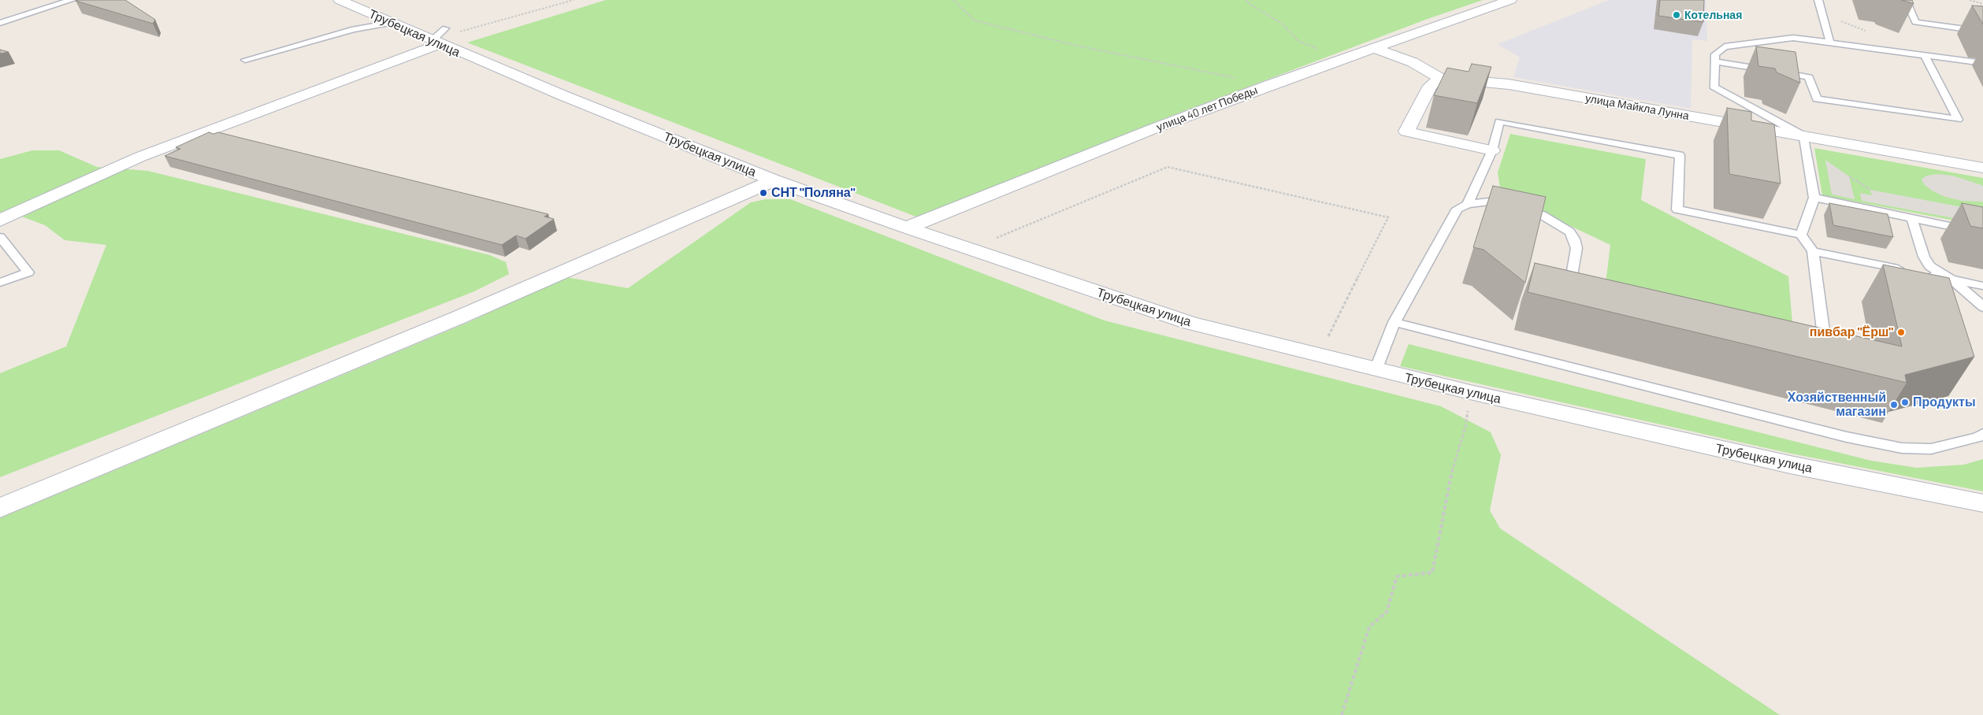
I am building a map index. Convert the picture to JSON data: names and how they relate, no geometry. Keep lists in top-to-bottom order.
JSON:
{
  "streets": {
    "street": ["Трубецкая улица", "улица Майкла Лунна", "улица 40 лет Победы"]
  },
  "crossings": [
    ["Трубецкая улица", "улица 40 лет Победы"]
  ],
  "places": [
    "Котельная",
    "СНТ \"Поляна\"",
    "пивбар \"Ёрш\"",
    "Продукты",
    "Хозяйственный магазин"
  ]
}
